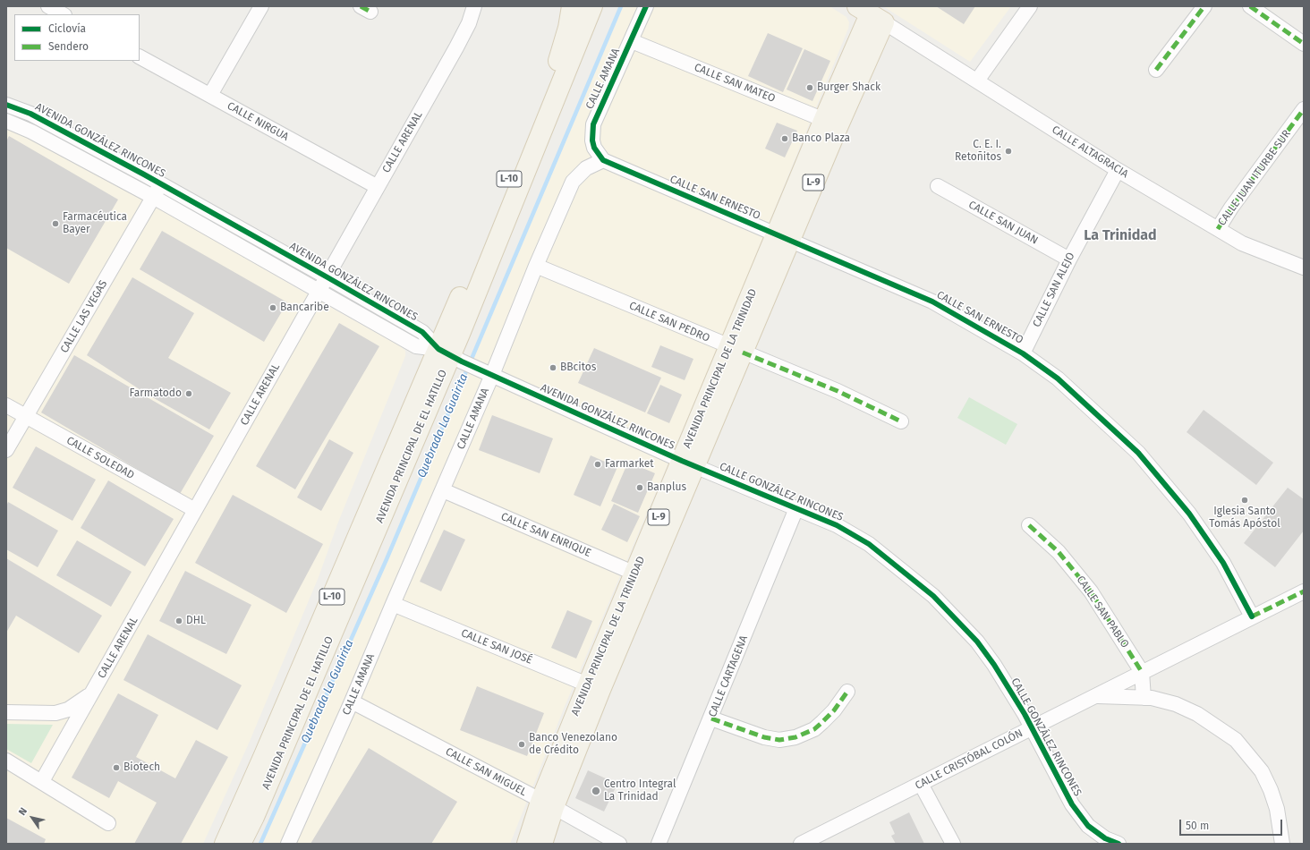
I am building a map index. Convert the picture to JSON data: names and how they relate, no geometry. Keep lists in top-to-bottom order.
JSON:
{
  "streets": {
    "main road": [
      "L-10",
      "L-9",
      "AVENIDA PRINCIPAL DE LA TRINIDAD",
      "AVENIDA PRINCIPAL DE EL HATILLO"
    ],
    "street": [
      "CALLE AMANA",
      "CALLE SAN MATEO",
      "CALLE NIRGUA",
      "AVENIDA GONZÁLEZ RINCONES",
      "CALLE ARENAL",
      "CALLE ALTAGRACIA",
      "CALLE JUAN ITURBE SUR",
      "CALLE SAN ERNESTO",
      "CALLE SAN JUAN",
      "CALLE SAN ALEJO",
      "CALLE LAS VEGAS",
      "CALLE SAN PEDRO",
      "CALLE SOLEDAD",
      "CALLE GONZÁLEZ RINCONES",
      "CALLE SAN ENRIQUE",
      "CALLE SAN PABLO",
      "CALLE SAN JOSÉ",
      "CALLE CARTAGENA",
      "CALLE CRISTÓBAL COLÓN",
      "CALLE SAN MIGUEL"
    ]
  },
  "crossings": [
    ["CALLE AMANA", "CALLE SAN MATEO"],
    ["CALLE AMANA", "AVENIDA GONZÁLEZ RINCONES"],
    ["CALLE AMANA", "CALLE SAN ERNESTO"],
    ["CALLE AMANA", "CALLE SAN PEDRO"],
    ["CALLE AMANA", "CALLE SAN ENRIQUE"],
    ["CALLE AMANA", "CALLE SAN JOSÉ"],
    ["CALLE AMANA", "CALLE SAN MIGUEL"],
    ["CALLE SAN MATEO", "AVENIDA PRINCIPAL DE LA TRINIDAD"],
    ["CALLE NIRGUA", "CALLE ARENAL"],
    ["AVENIDA GONZÁLEZ RINCONES", "CALLE ARENAL"],
    ["AVENIDA GONZÁLEZ RINCONES", "CALLE LAS VEGAS"],
    ["AVENIDA GONZÁLEZ RINCONES", "AVENIDA PRINCIPAL DE LA TRINIDAD"],
    ["AVENIDA GONZÁLEZ RINCONES", "AVENIDA PRINCIPAL DE EL HATILLO"],
    ["AVENIDA GONZÁLEZ RINCONES", "CALLE GONZÁLEZ RINCONES"],
    ["CALLE ARENAL", "CALLE SOLEDAD"],
    ["CALLE ALTAGRACIA", "CALLE JUAN ITURBE SUR"],
    ["CALLE ALTAGRACIA", "CALLE SAN ALEJO"],
    ["CALLE ALTAGRACIA", "AVENIDA PRINCIPAL DE LA TRINIDAD"],
    ["CALLE SAN ERNESTO", "CALLE SAN ALEJO"],
    ["CALLE SAN ERNESTO", "AVENIDA PRINCIPAL DE LA TRINIDAD"],
    ["CALLE SAN ERNESTO", "CALLE CRISTÓBAL COLÓN"],
    ["CALLE SAN JUAN", "CALLE SAN ALEJO"],
    ["CALLE LAS VEGAS", "CALLE SOLEDAD"],
    ["CALLE SAN PEDRO", "AVENIDA PRINCIPAL DE LA TRINIDAD"],
    ["AVENIDA PRINCIPAL DE LA TRINIDAD", "CALLE GONZÁLEZ RINCONES"],
    ["AVENIDA PRINCIPAL DE LA TRINIDAD", "CALLE SAN ENRIQUE"],
    ["AVENIDA PRINCIPAL DE LA TRINIDAD", "CALLE SAN JOSÉ"],
    ["AVENIDA PRINCIPAL DE LA TRINIDAD", "CALLE SAN MIGUEL"],
    ["CALLE GONZÁLEZ RINCONES", "CALLE CARTAGENA"],
    ["CALLE GONZÁLEZ RINCONES", "CALLE CRISTÓBAL COLÓN"],
    ["CALLE SAN PABLO", "CALLE CRISTÓBAL COLÓN"]
  ],
  "districts": ["La Trinidad"],
  "water": ["Quebrada La Guairita"],
  "places": [
    "Burger Shack",
    "Banco Plaza",
    "C. E. I. Retoñitos",
    "Farmacéutica Bayer",
    "Bancaribe",
    "BBcitos",
    "Farmatodo",
    "Farmarket",
    "Banplus",
    "Iglesia Santo Tomás Apóstol",
    "DHL",
    "Banco Venezolano de Crédito",
    "Biotech",
    "Centro Integral La Trinidad"
  ],
  "legend": ["Ciclovía", "Sendero"],
  "scale_bar": "50 m",
  "north": "top left"
}
